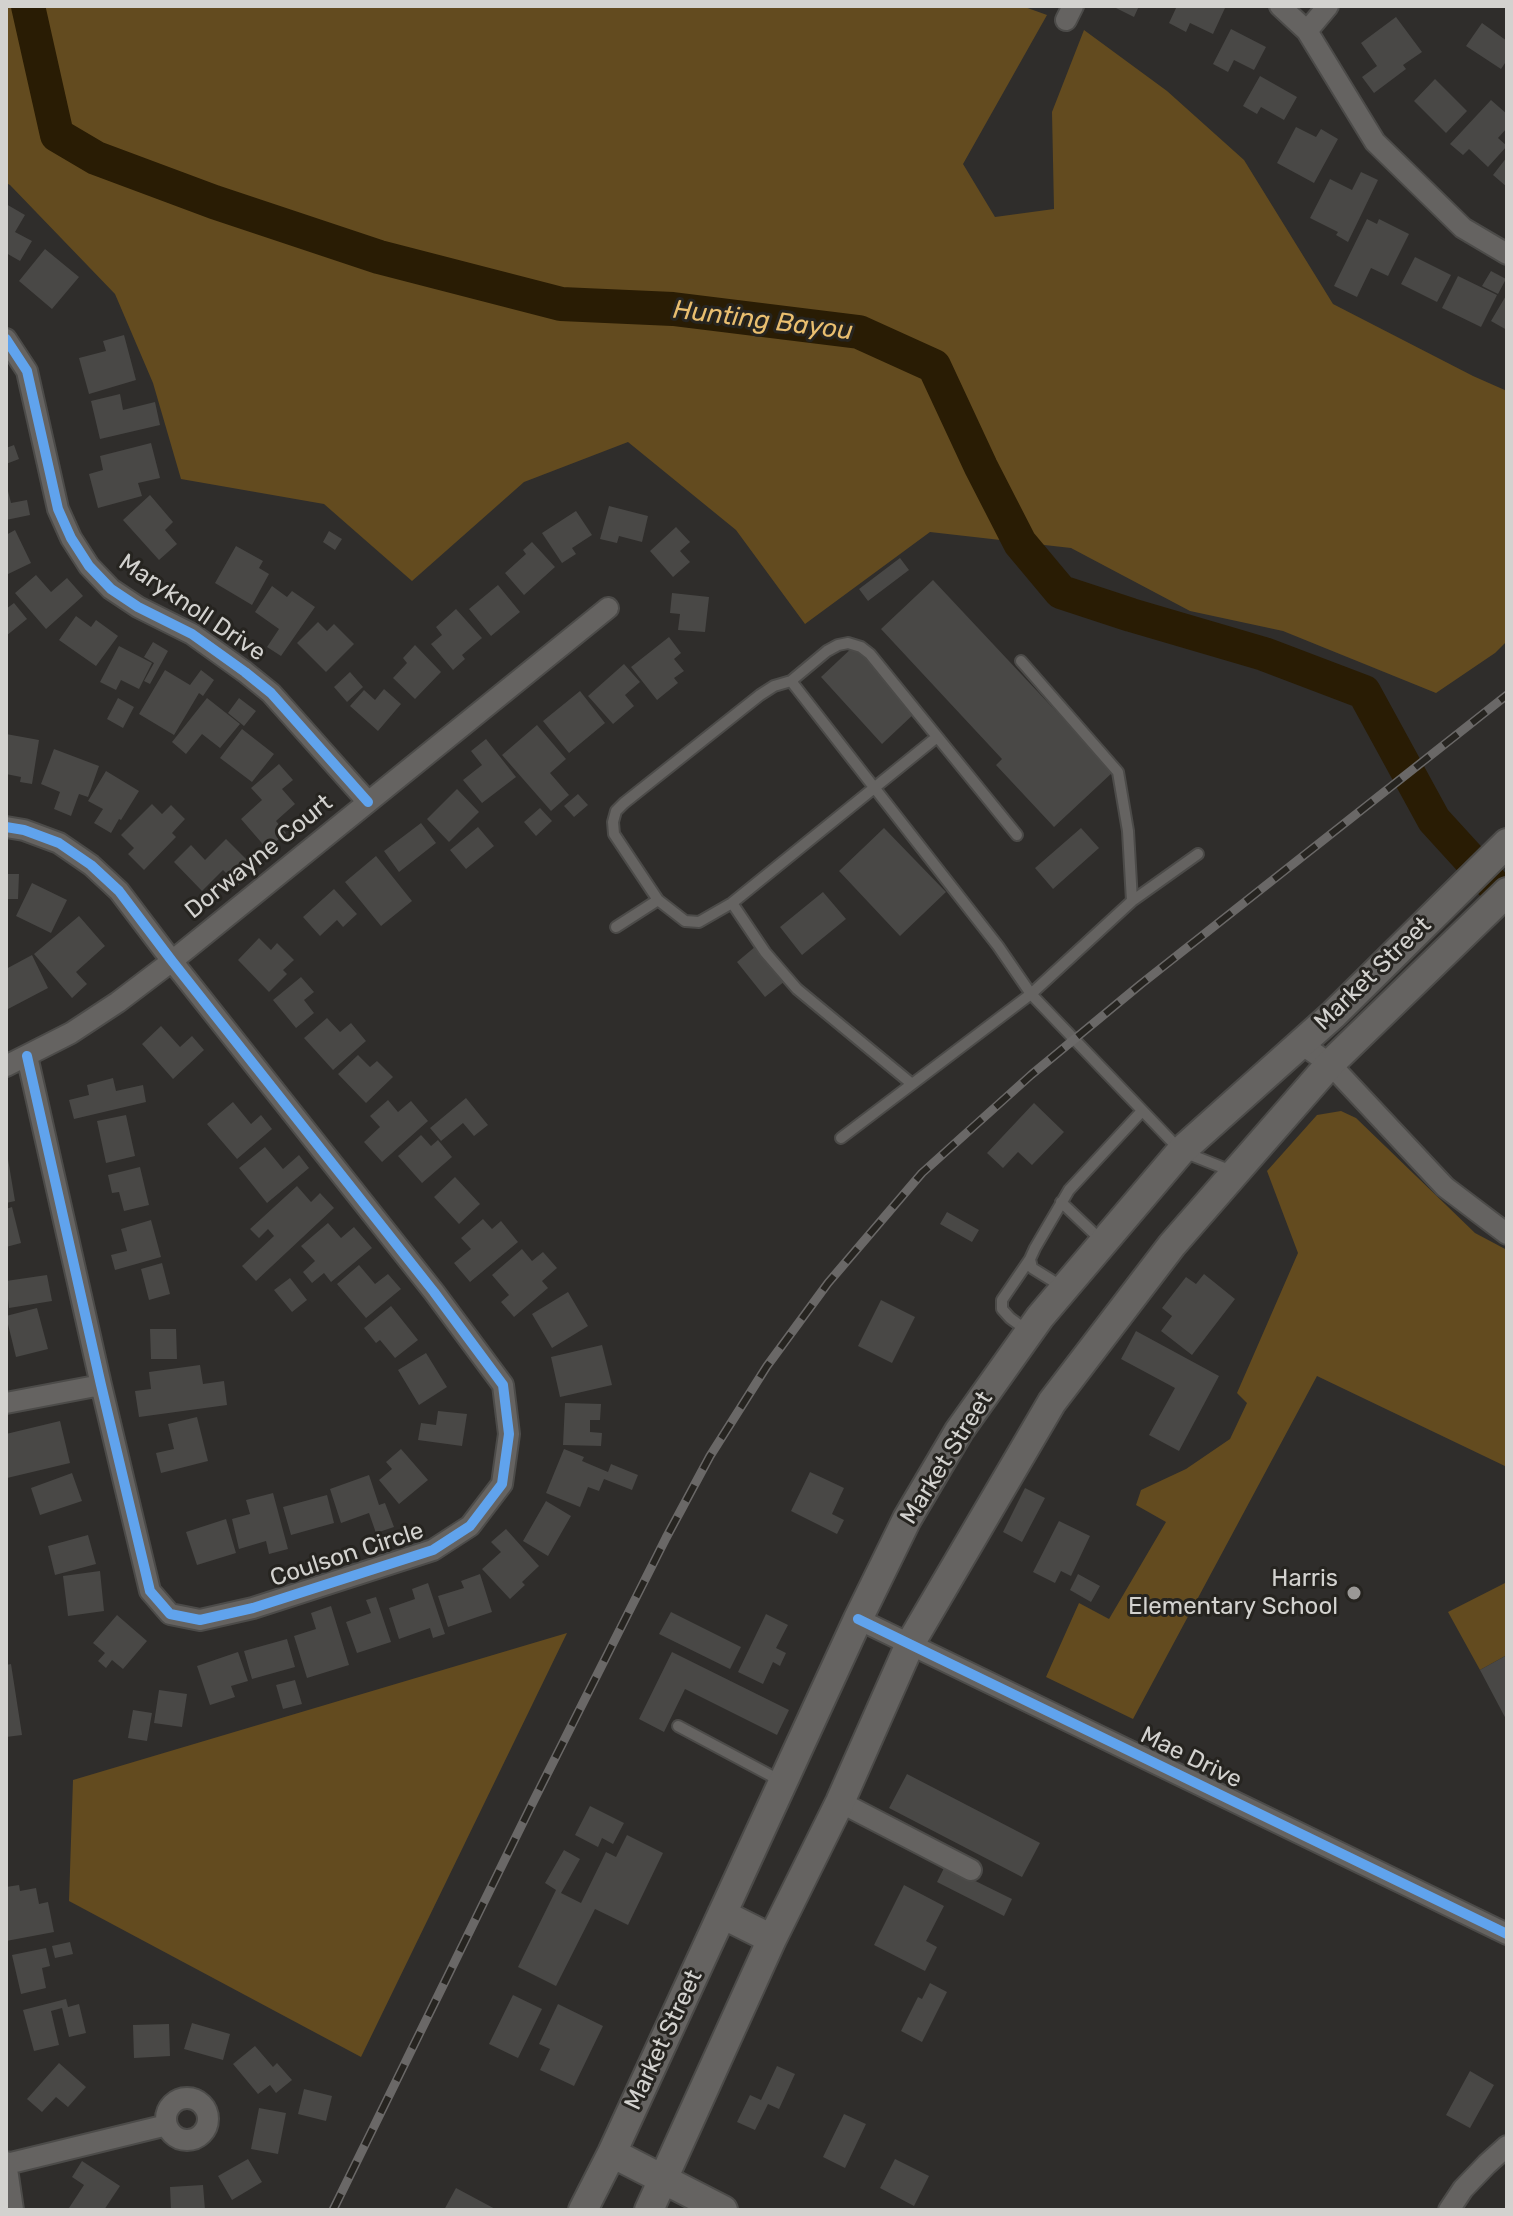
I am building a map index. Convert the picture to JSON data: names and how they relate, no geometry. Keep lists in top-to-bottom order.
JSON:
{
  "streets": {
    "main road": ["Market Street"],
    "street": [
      "Maryknoll Drive",
      "Dorwayne Court",
      "Coulson Circle",
      "Mae Drive"
    ]
  },
  "crossings": [
    ["Maryknoll Drive", "Dorwayne Court"],
    ["Dorwayne Court", "Coulson Circle"],
    ["Market Street", "Mae Drive"]
  ],
  "water": ["Hunting Bayou"],
  "places": ["Harris Elementary School"]
}
